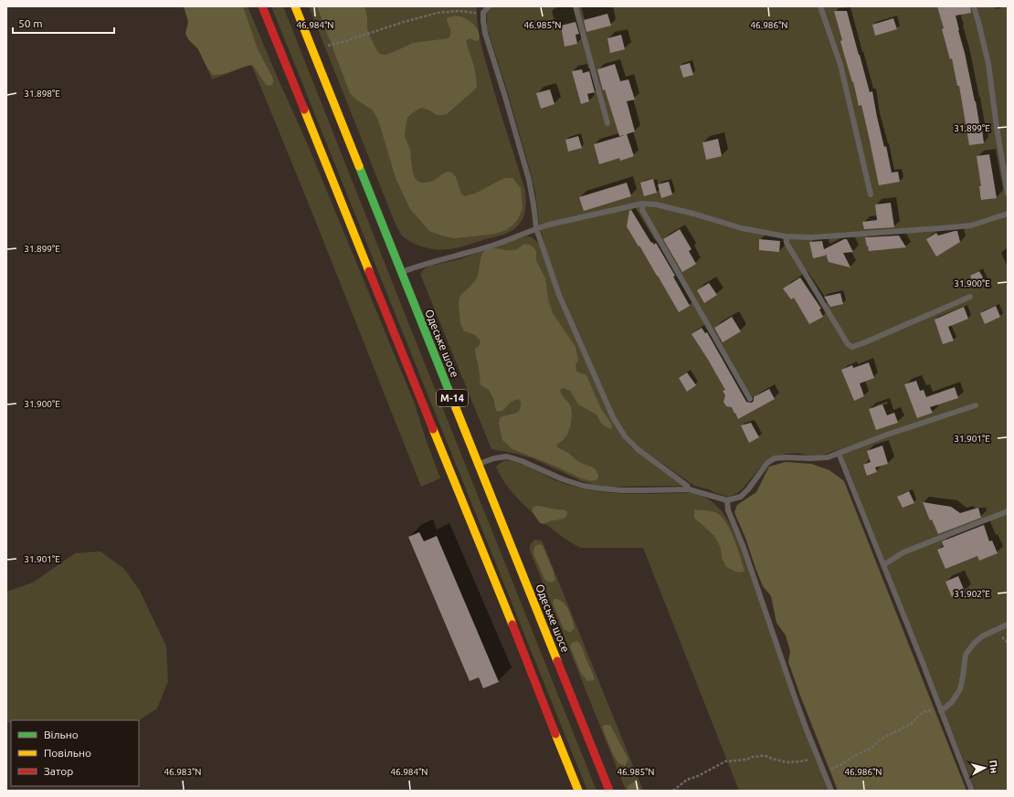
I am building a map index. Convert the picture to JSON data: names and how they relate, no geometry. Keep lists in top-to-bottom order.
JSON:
{
  "streets": {
    "highway": ["Одеське шосе", "М-14"]
  },
  "legend": ["Вільно", "Повільно", "Затор"],
  "scale_bar": "50 m",
  "north": "right",
  "coordinates": [
    "46.984°N",
    "46.985°N",
    "46.986°N",
    "31.898°E",
    "31.899°E",
    "31.900°E",
    "31.901°E",
    "31.902°E",
    "46.983°N"
  ]
}
